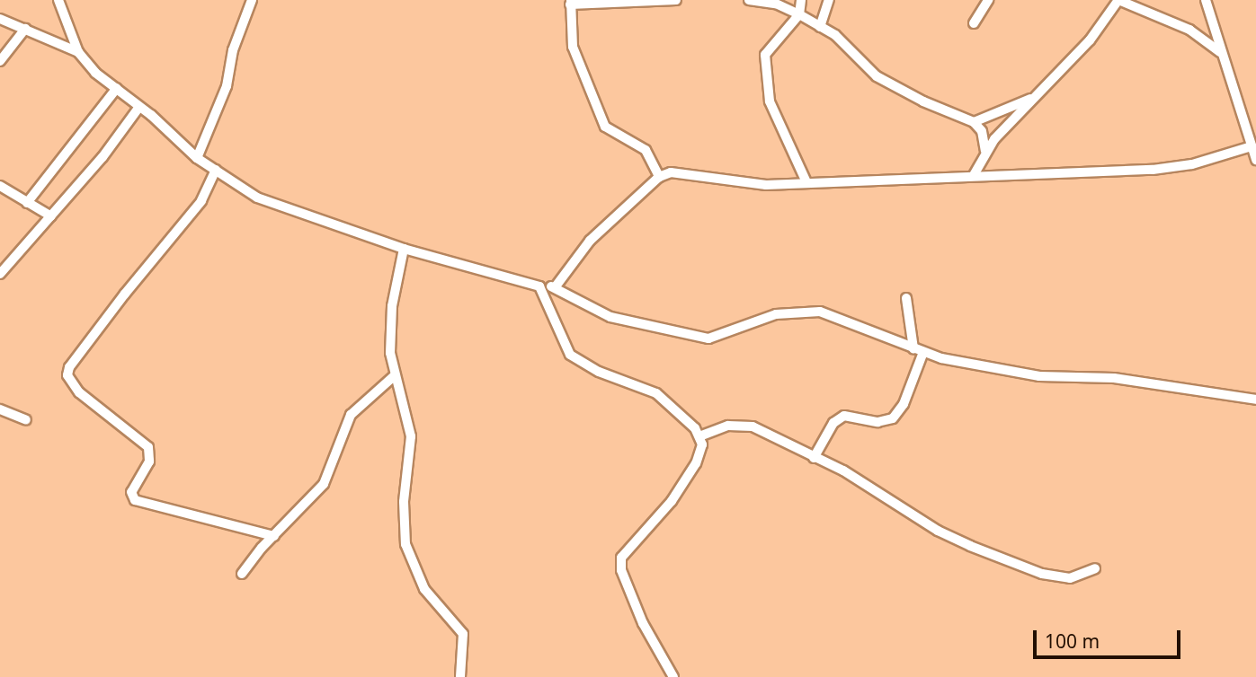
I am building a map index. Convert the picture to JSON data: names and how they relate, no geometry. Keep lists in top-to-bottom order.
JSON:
{
  "scale_bar": "100 m"
}
